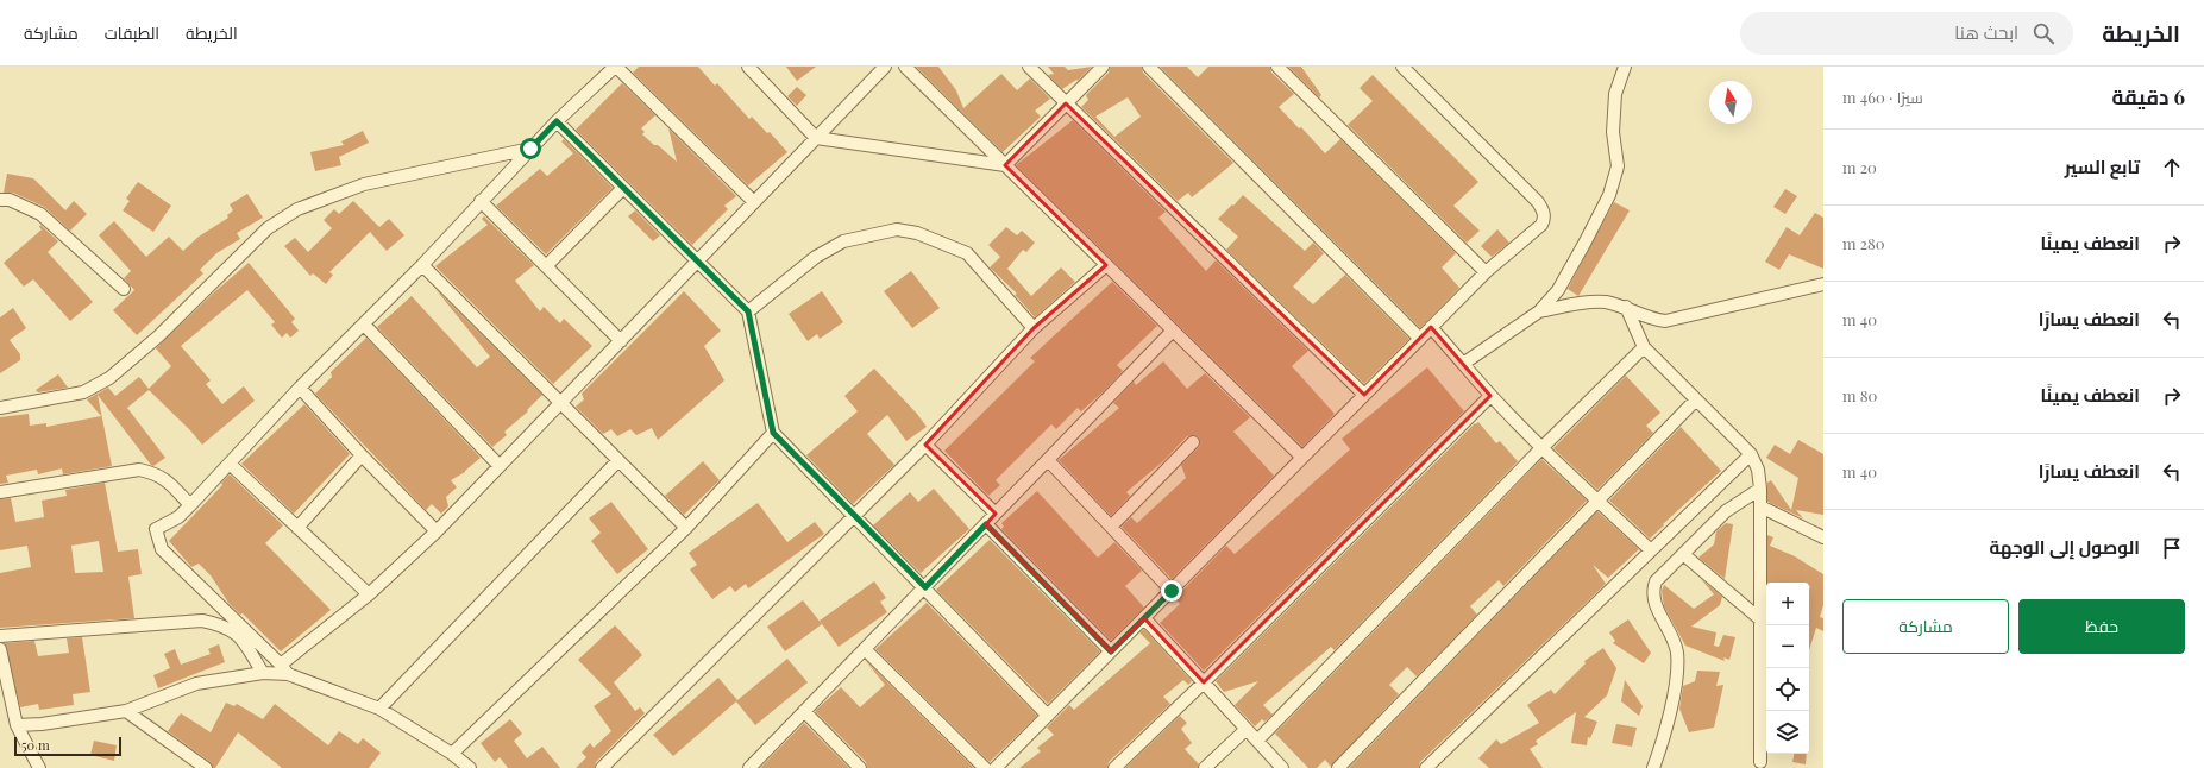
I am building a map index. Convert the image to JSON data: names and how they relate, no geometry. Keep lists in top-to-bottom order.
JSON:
{
  "scale_bar": "50 m",
  "north": "top",
  "page": {
    "header": "الخريطة",
    "search": "ابحث هنا",
    "nav": ["الخريطة", "الطبقات", "مشاركة"],
    "heading": ["6 دقيقة", "سيرًا · 460 m"],
    "list": [
      ["تابع السير", "20 m"],
      ["انعطف يمينًا", "280 m"],
      ["انعطف يسارًا", "40 m"],
      ["انعطف يمينًا", "80 m"],
      ["انعطف يسارًا", "40 m"],
      "الوصول إلى الوجهة"
    ],
    "map_buttons": ["+", "−"],
    "buttons": ["حفظ", "مشاركة"],
    "scale": "50 m"
  }
}
